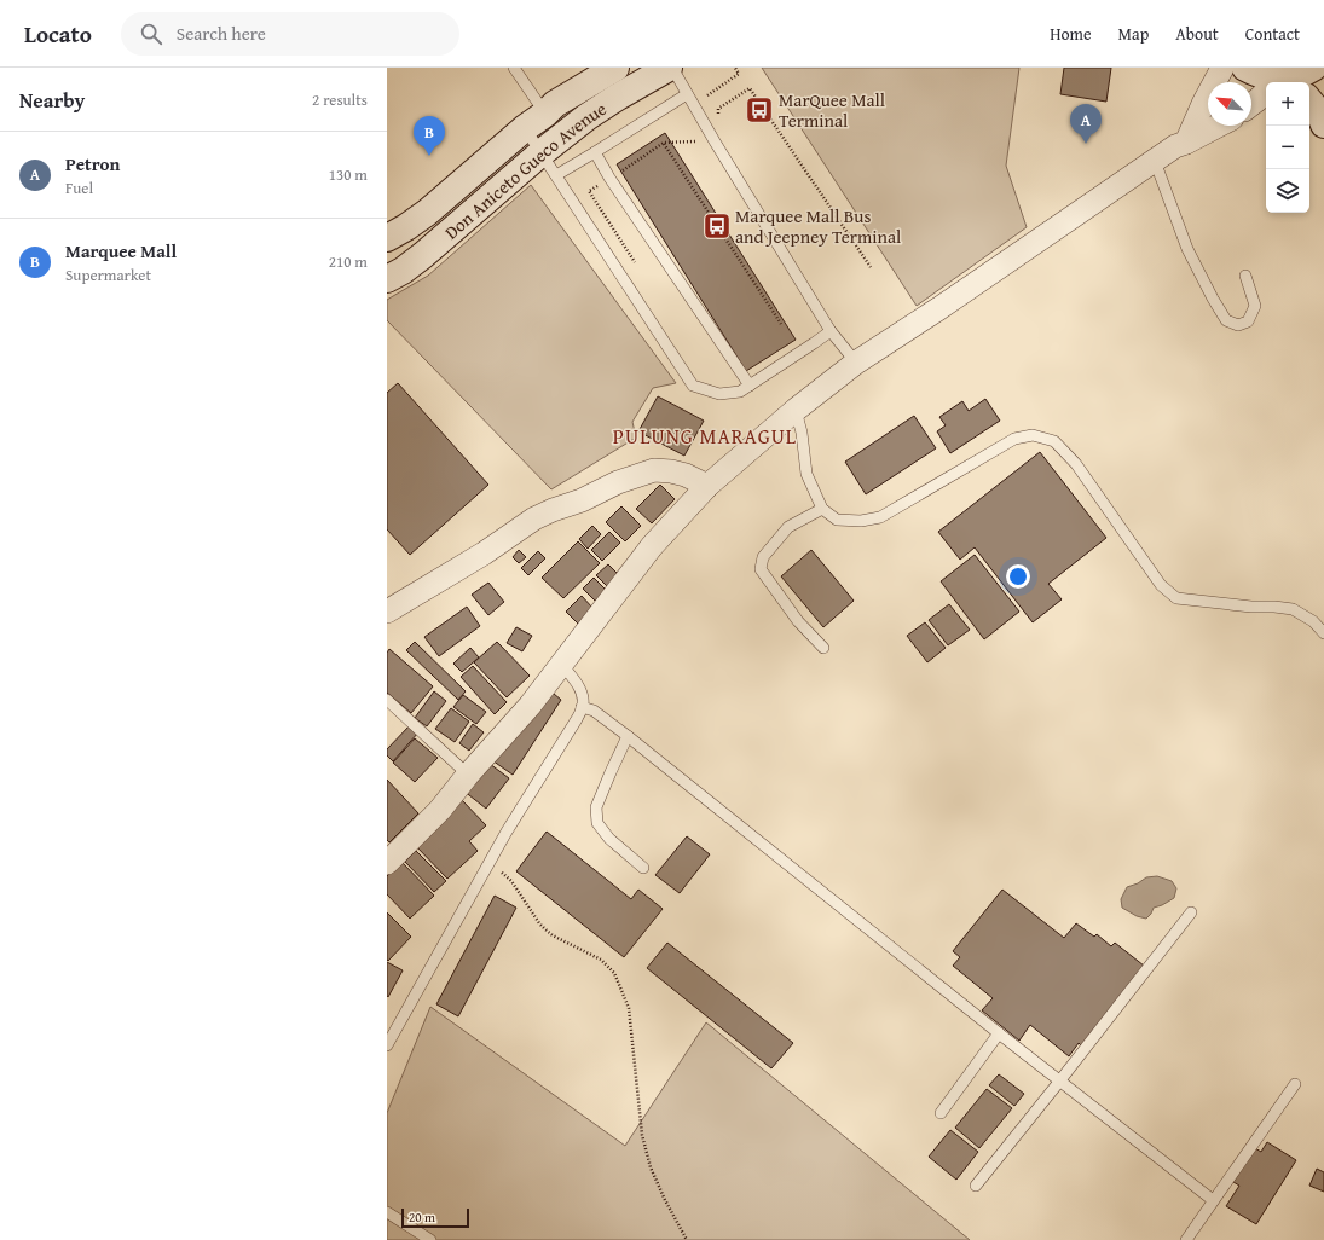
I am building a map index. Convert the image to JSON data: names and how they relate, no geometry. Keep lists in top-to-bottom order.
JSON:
{
  "streets": {
    "main road": ["Don Aniceto Gueco Avenue"]
  },
  "districts": ["PULUNG MARAGUL"],
  "places": {
    "bus stop": ["MarQuee Mall Terminal", "Marquee Mall Bus and Jeepney Terminal"]
  },
  "scale_bar": "20 m",
  "north": "top left",
  "page": {
    "header": "Locato",
    "search": "Search here",
    "nav": [
      "Home",
      "Map",
      "About",
      "Contact"
    ],
    "heading": ["Nearby", "2 results"],
    "map_buttons": ["+", "−"],
    "pins": ["A", "B"],
    "list": [
      {
        "mark": "A",
        "name": "Petron",
        "note": "Fuel",
        "value": "130 m"
      },
      {
        "mark": "B",
        "name": "Marquee Mall",
        "note": "Supermarket",
        "value": "210 m"
      }
    ],
    "scale": "20 m"
  }
}
